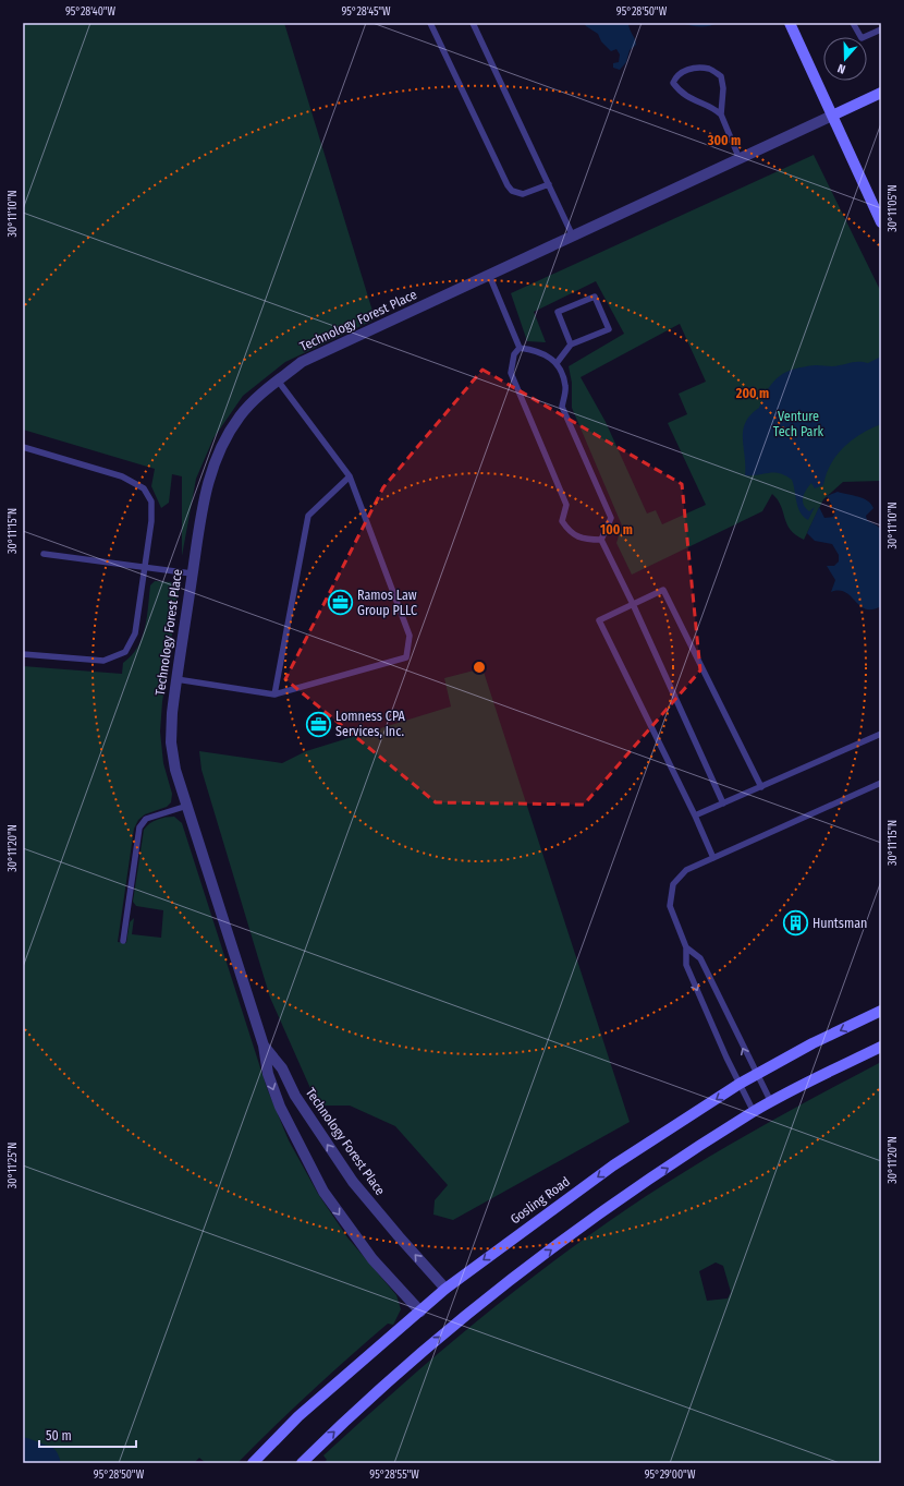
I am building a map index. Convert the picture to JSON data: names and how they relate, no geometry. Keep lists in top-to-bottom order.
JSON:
{
  "streets": {
    "main road": ["Technology Forest Place", "Gosling Road"]
  },
  "crossings": [
    ["Technology Forest Place", "Gosling Road"]
  ],
  "parks": ["Venture Tech Park"],
  "places": {
    "office": ["Ramos Law Group PLLC", "Lomness CPA Services, Inc."],
    "building": ["Huntsman"]
  },
  "scale_bar": "50 m",
  "north": "bottom",
  "coordinates": [
    "95°28'40\"W",
    "95°28'45\"W",
    "95°28'50\"W",
    "30°11'05\"N",
    "30°11'10\"N",
    "30°11'15\"N",
    "30°11'20\"N",
    "30°11'25\"N",
    "95°28'55\"W",
    "95°29'00\"W"
  ],
  "rings": ["300 m", "200 m", "100 m"]
}
